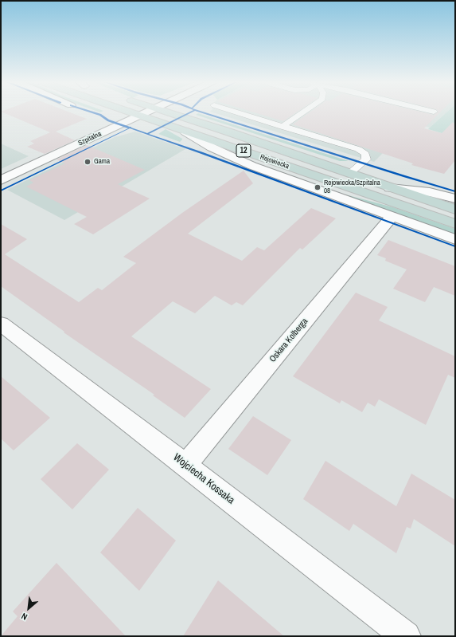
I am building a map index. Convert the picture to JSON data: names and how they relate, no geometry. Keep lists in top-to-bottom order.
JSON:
{
  "streets": {
    "highway": ["12", "Rejowiecka"],
    "street": ["Szpitalna", "Oskara Kolberga", "Wojciecha Kossaka"]
  },
  "crossings": [
    ["Szpitalna", "Rejowiecka"],
    ["Oskara Kolberga", "Wojciecha Kossaka"]
  ],
  "places": ["Gama", "Rejowiecka/Szpitalna 08"],
  "north": "bottom left"
}
